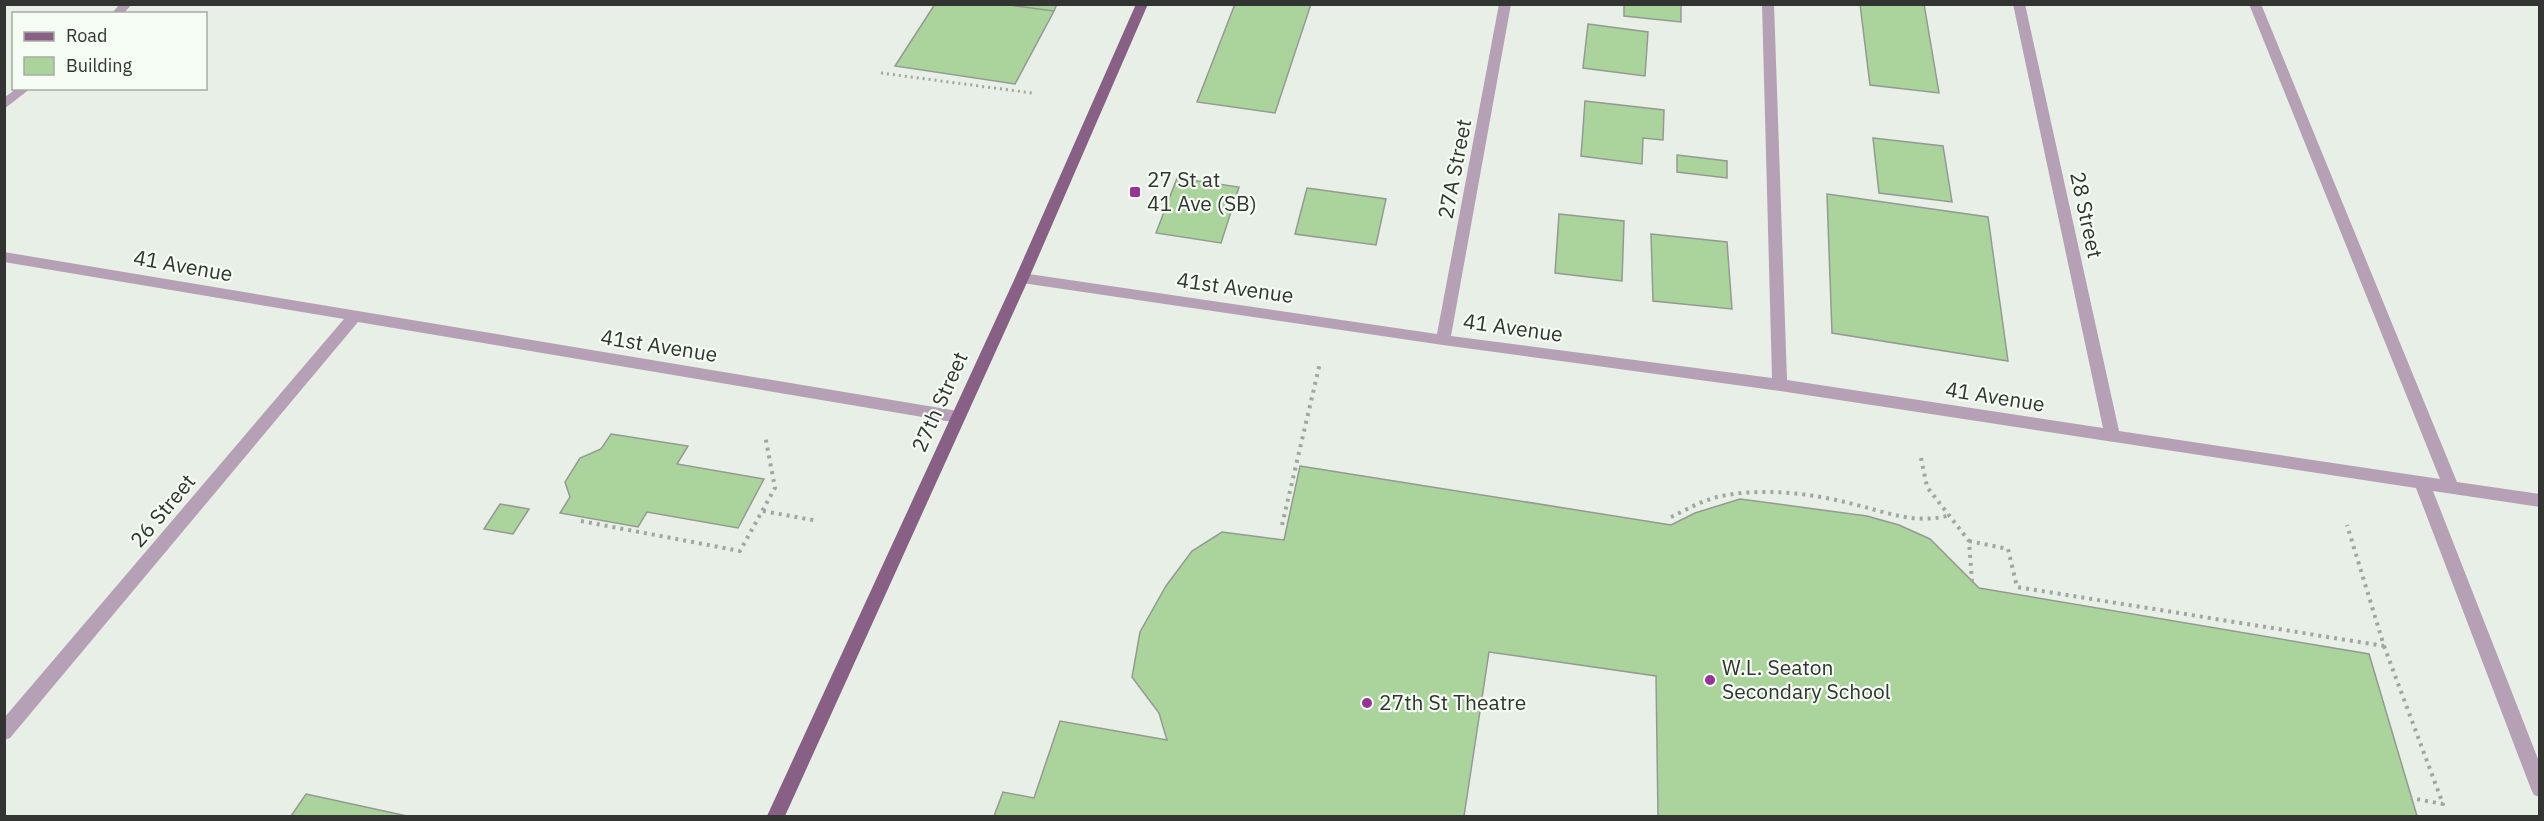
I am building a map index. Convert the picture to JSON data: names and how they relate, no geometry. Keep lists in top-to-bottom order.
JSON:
{
  "streets": {
    "main road": ["27th Street"],
    "street": [
      "27A Street",
      "28 Street",
      "41 Avenue",
      "41st Avenue",
      "26 Street"
    ]
  },
  "crossings": [
    ["27A Street", "41 Avenue"],
    ["27A Street", "41st Avenue"],
    ["28 Street", "41 Avenue"],
    ["41 Avenue", "41st Avenue"],
    ["41 Avenue", "26 Street"],
    ["41st Avenue", "27th Street"],
    ["41st Avenue", "26 Street"]
  ],
  "places": {
    "transit": ["27 St at 41 Ave (SB)"],
    "other": ["W.L. Seaton Secondary School", "27th St Theatre"]
  },
  "legend": ["Road", "Building"]
}
